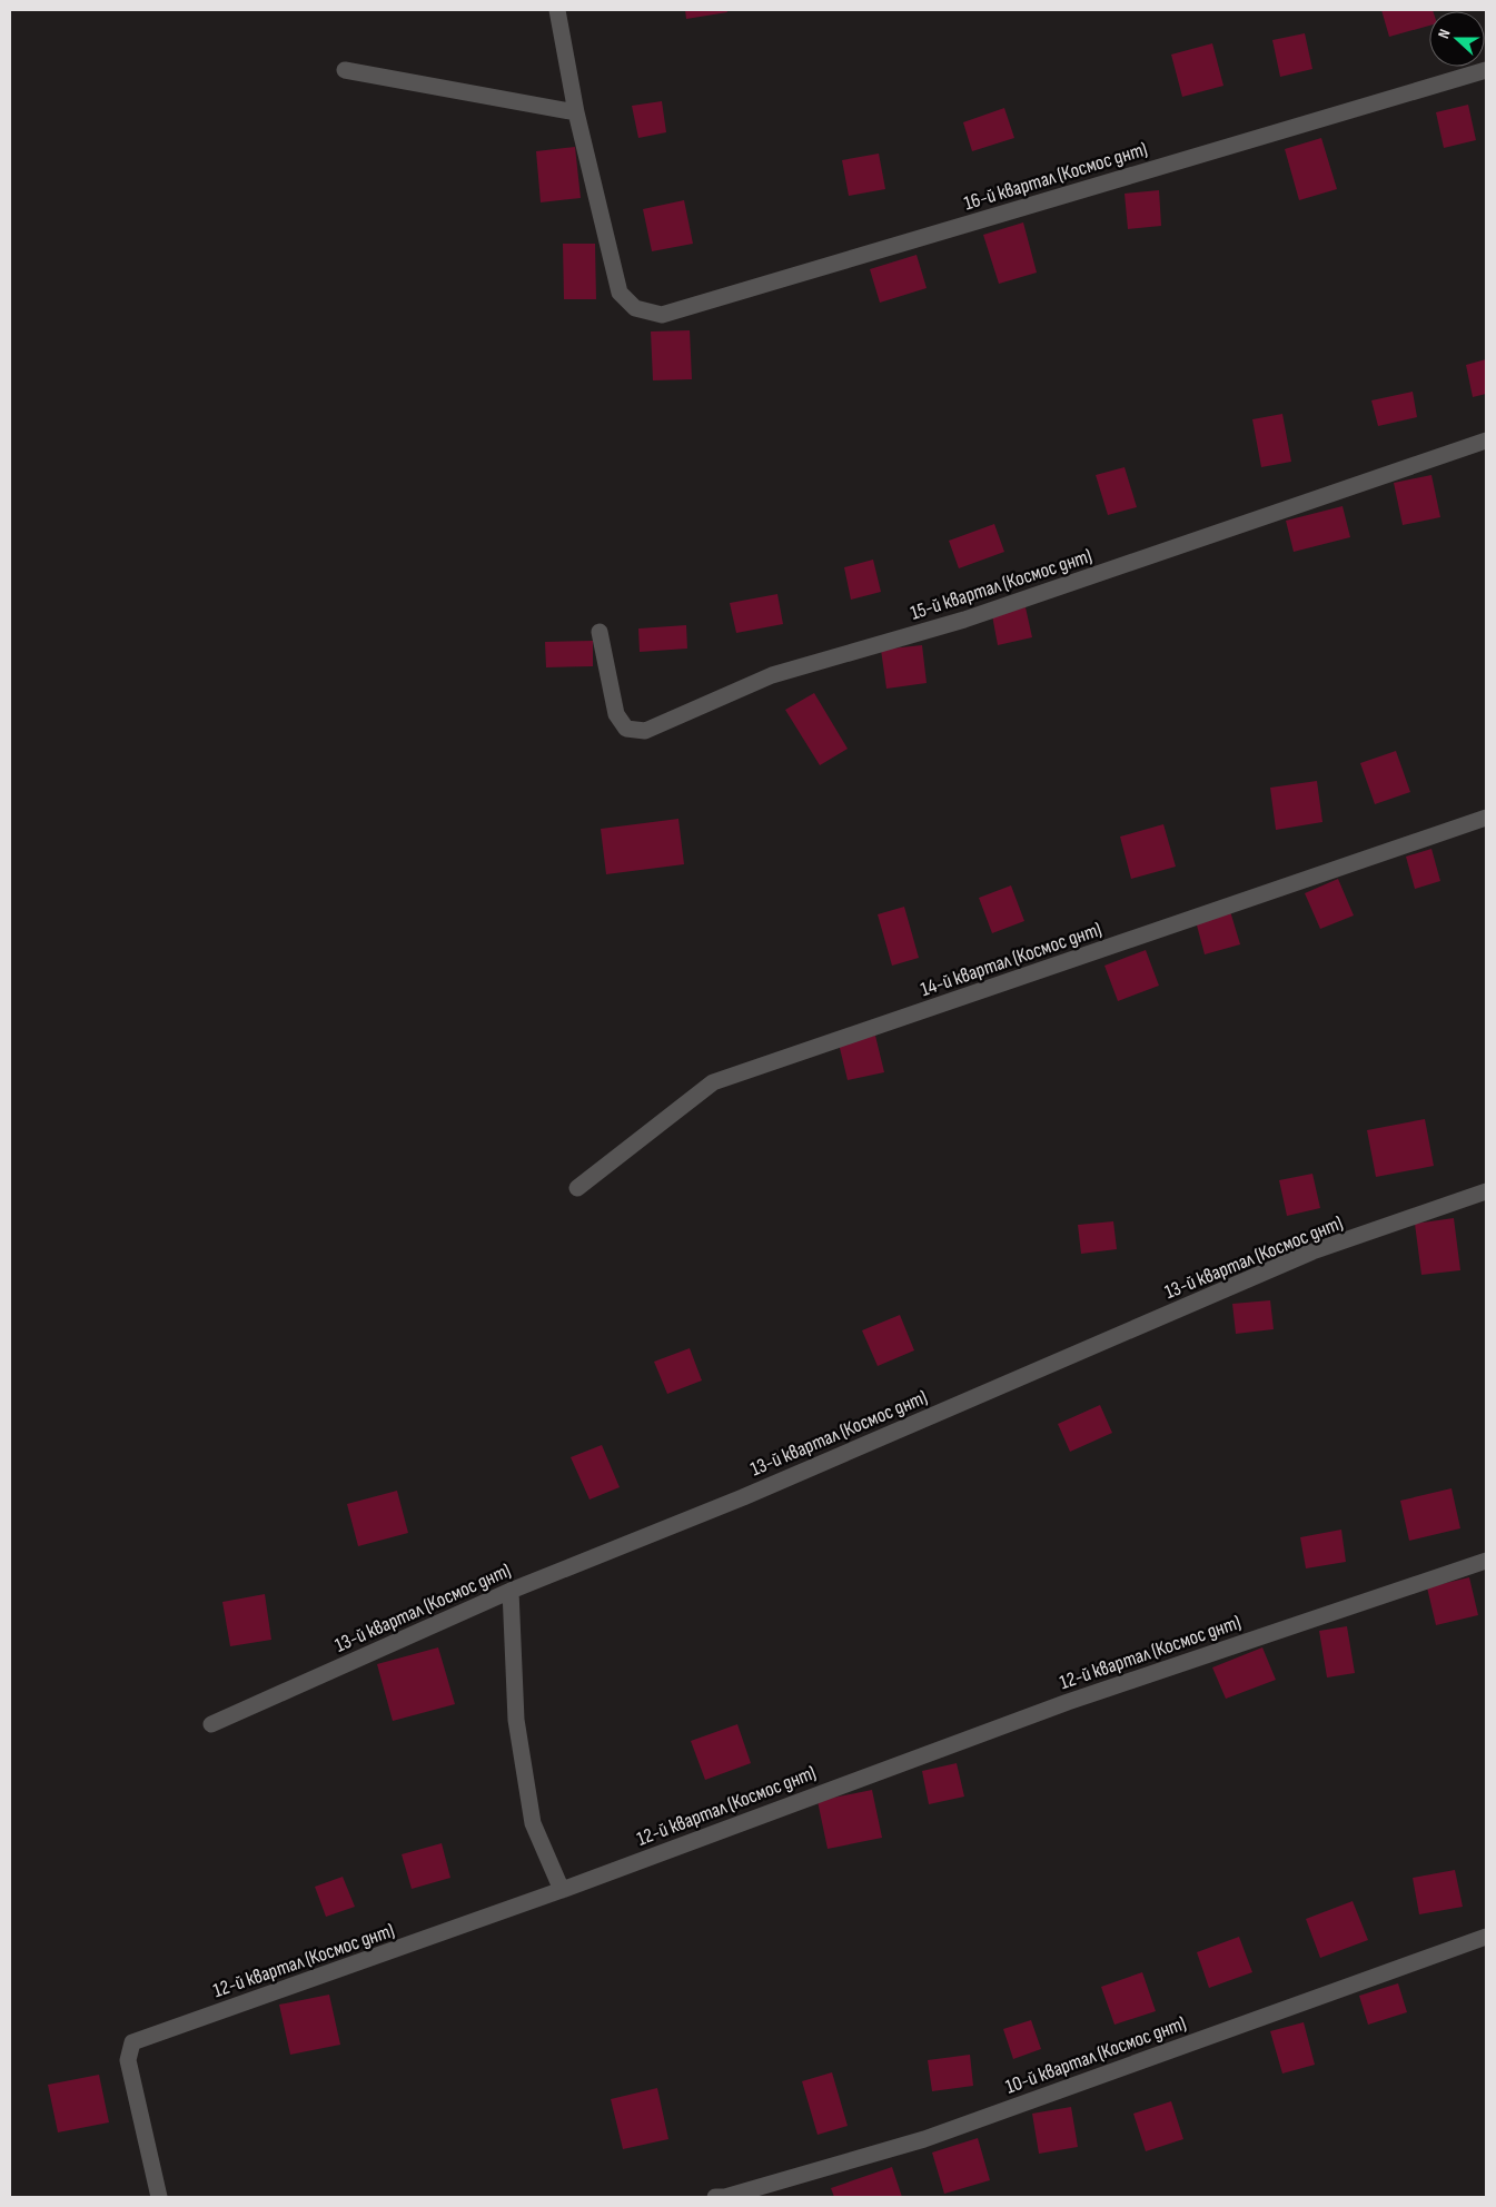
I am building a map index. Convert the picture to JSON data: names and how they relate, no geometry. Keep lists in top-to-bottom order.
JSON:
{
  "streets": {
    "street": [
      "16-й квартал (Космос днт)",
      "15-й квартал (Космос днт)",
      "14-й квартал (Космос днт)",
      "13-й квартал (Космос днт)",
      "12-й квартал (Космос днт)",
      "10-й квартал (Космос днт)"
    ]
  },
  "north": "left"
}
